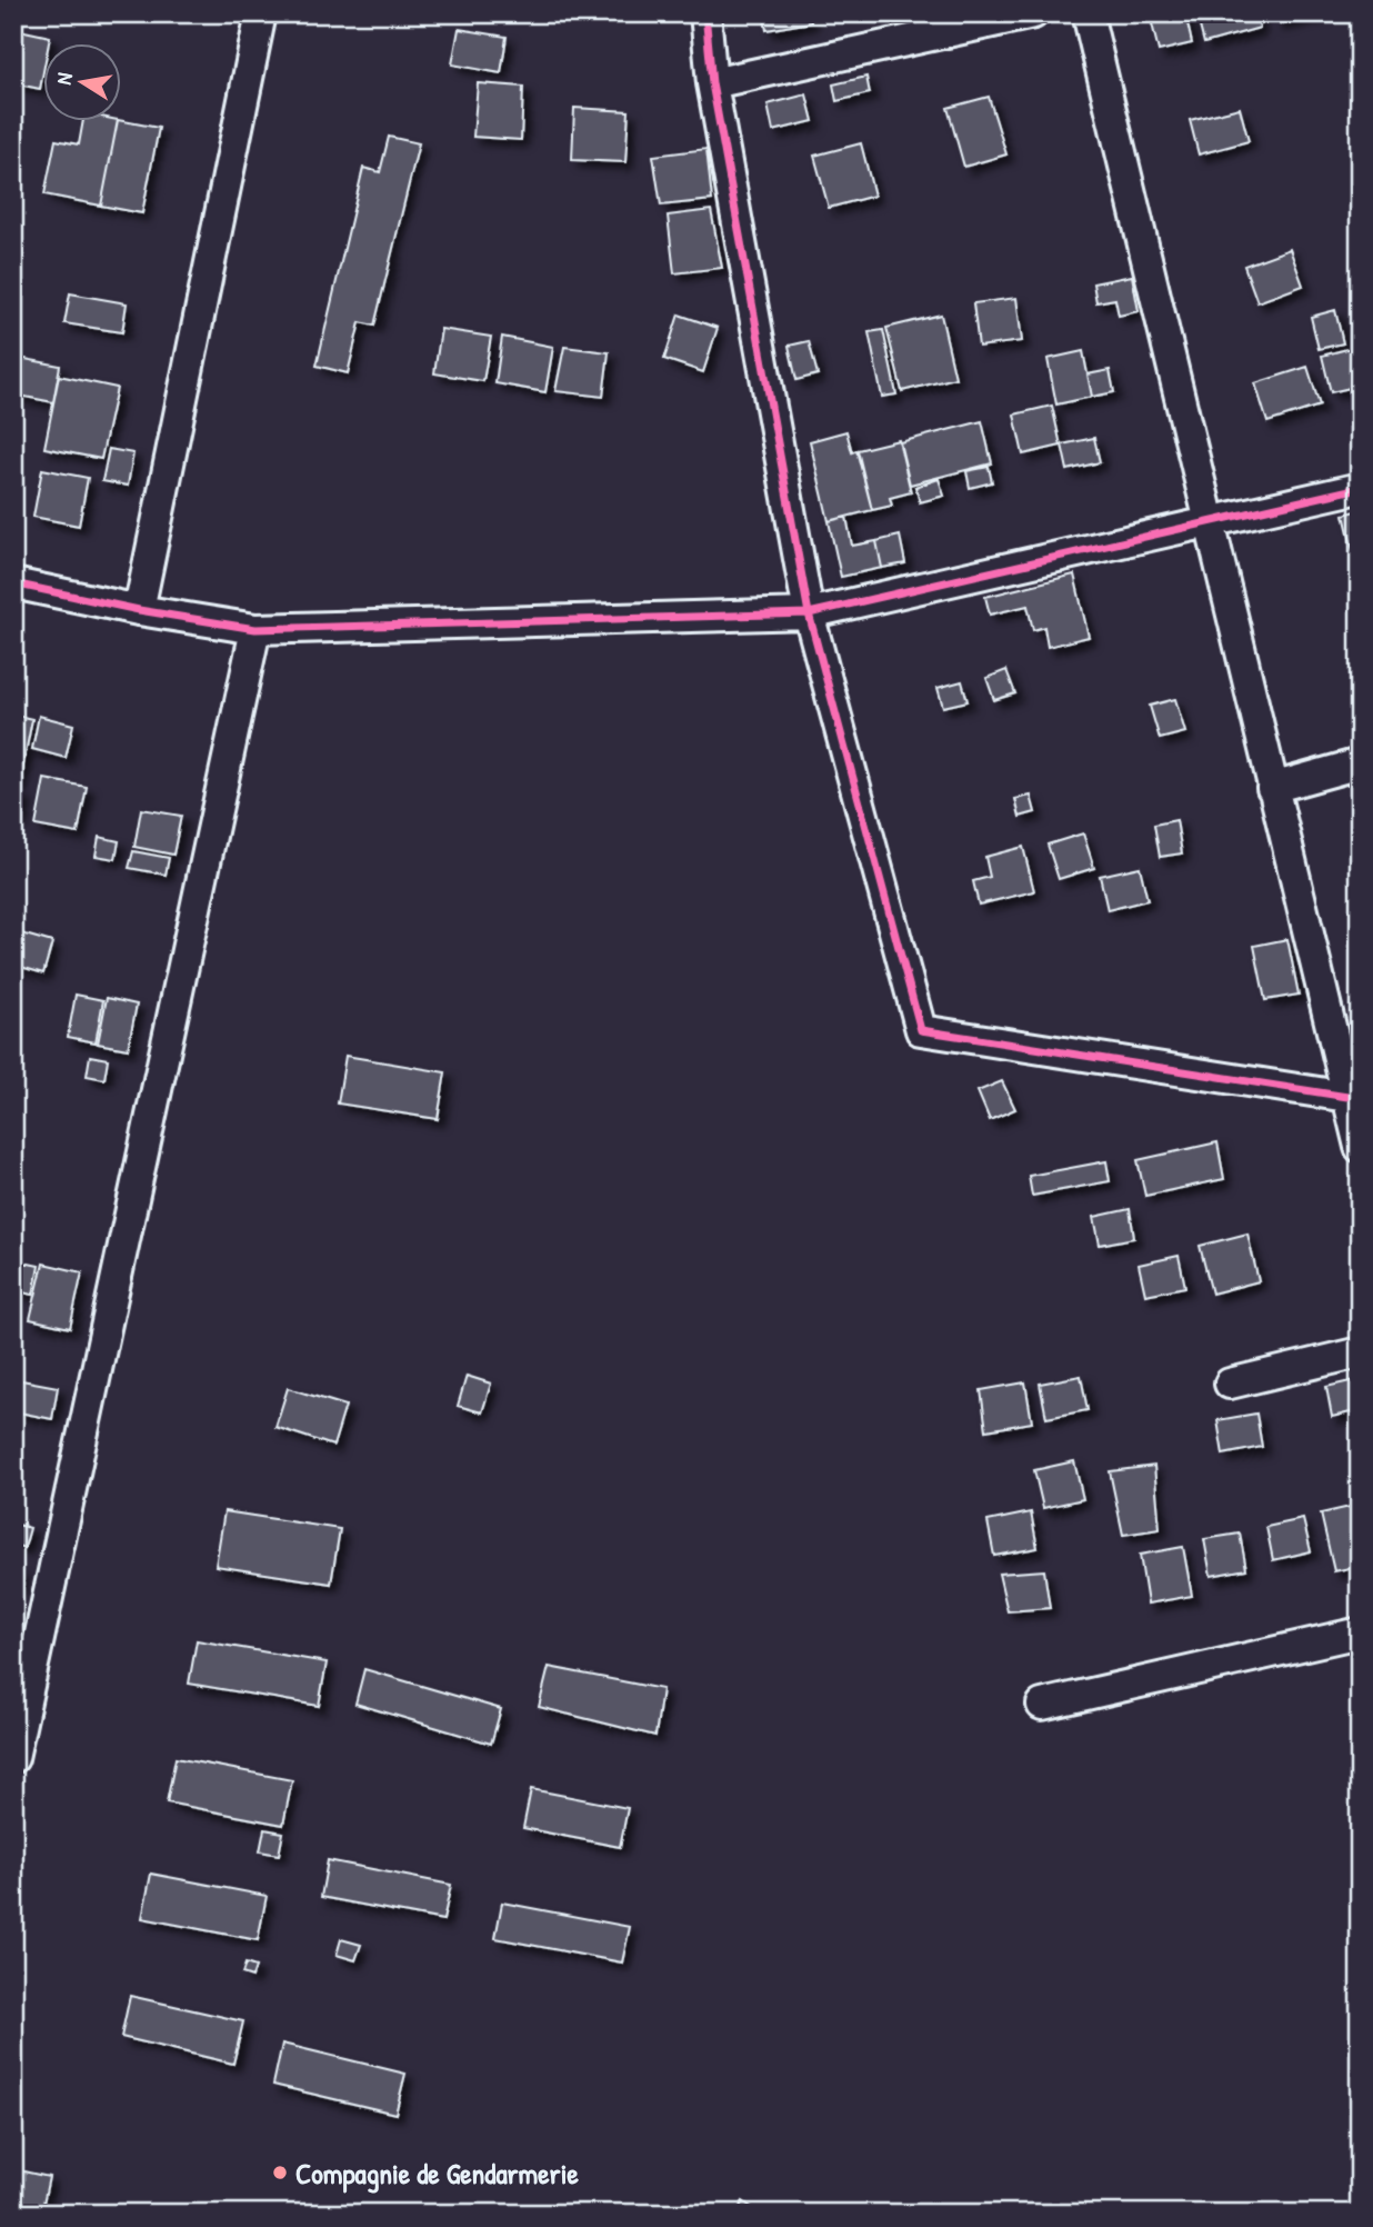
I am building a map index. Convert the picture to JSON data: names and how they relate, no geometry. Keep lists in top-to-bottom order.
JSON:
{
  "places": ["Compagnie de Gendarmerie"],
  "north": "left"
}
